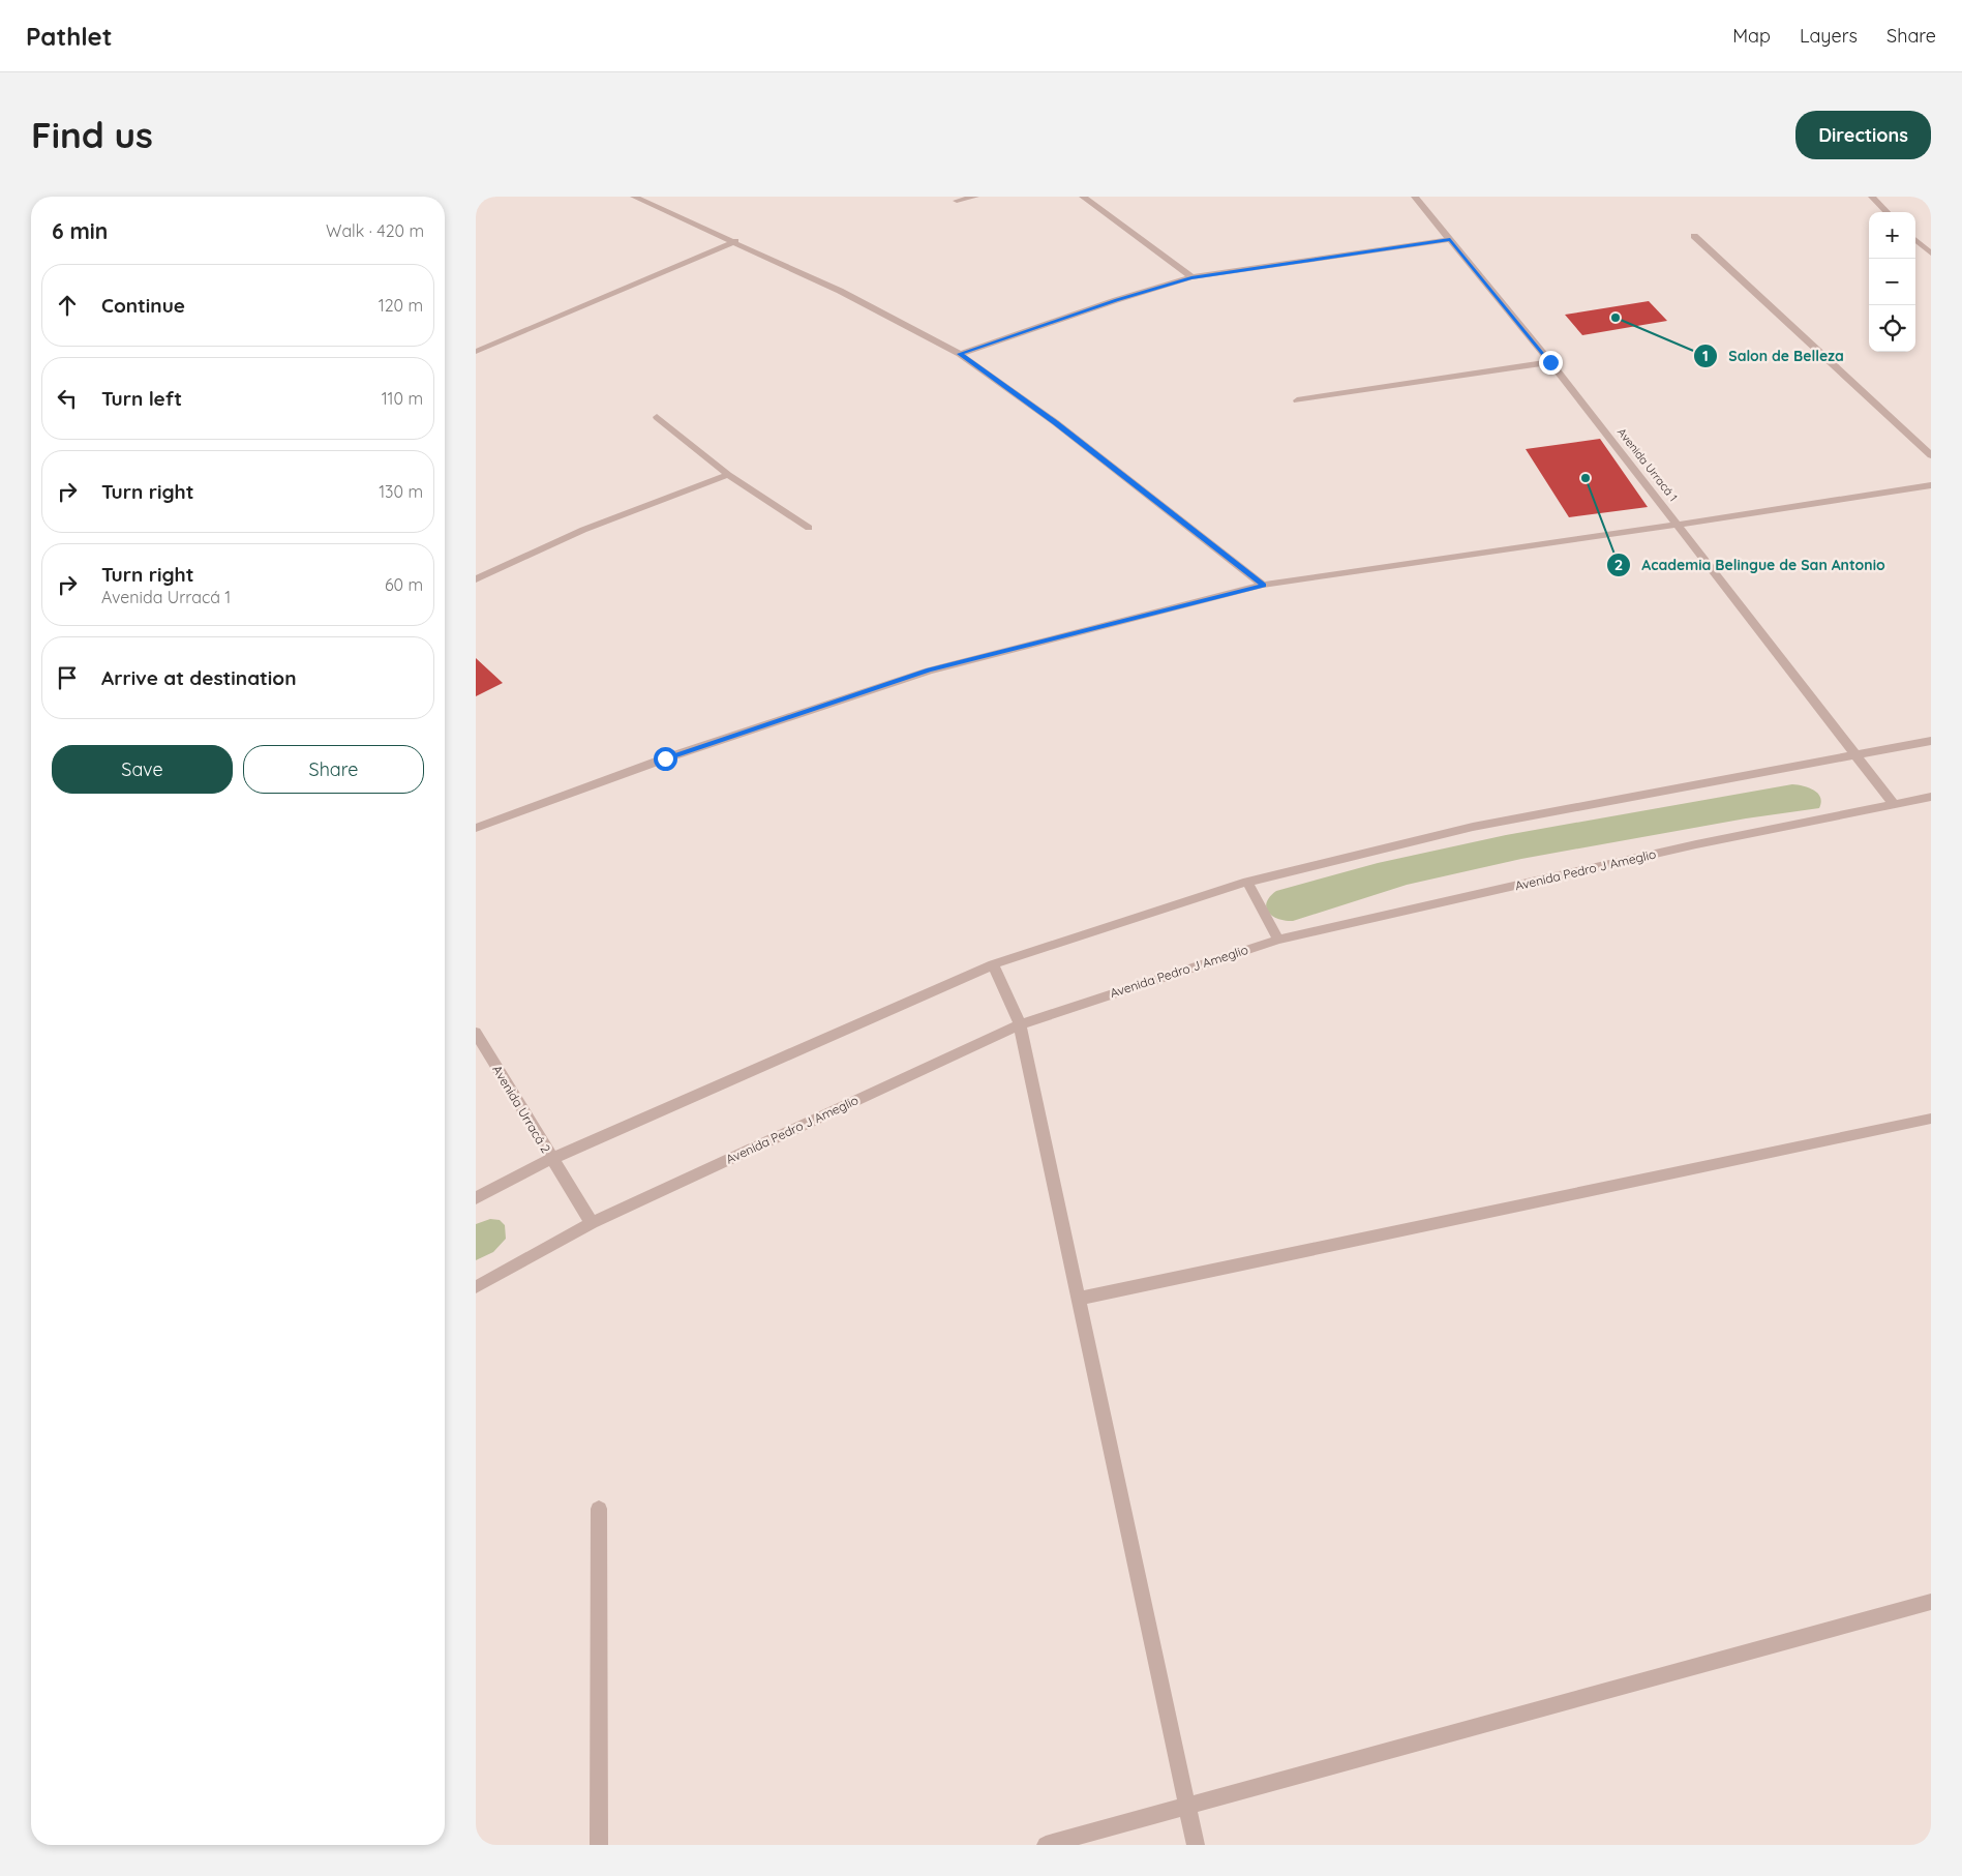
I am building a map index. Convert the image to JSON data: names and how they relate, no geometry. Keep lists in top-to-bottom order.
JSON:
{
  "streets": {
    "street": ["Avenida Urracá 1", "Avenida Pedro J Ameglio", "Avenida Urracá 2"]
  },
  "crossings": [
    ["Avenida Urracá 1", "Avenida Pedro J Ameglio"],
    ["Avenida Pedro J Ameglio", "Avenida Urracá 2"]
  ],
  "places": ["Salon de Belleza", "Academia Belingue de San Antonio"],
  "page": {
    "header": "Pathlet",
    "nav": ["Map", "Layers", "Share"],
    "buttons": [
      "Directions",
      ["Save", "Share"]
    ],
    "title": "Find us",
    "heading": ["6 min", "Walk · 420 m"],
    "map_buttons": ["+", "−"],
    "list": [
      ["Continue", "120 m"],
      ["Turn left", "110 m"],
      ["Turn right", "130 m"],
      ["Turn right", "Avenida Urracá 1", "60 m"],
      "Arrive at destination"
    ]
  }
}
